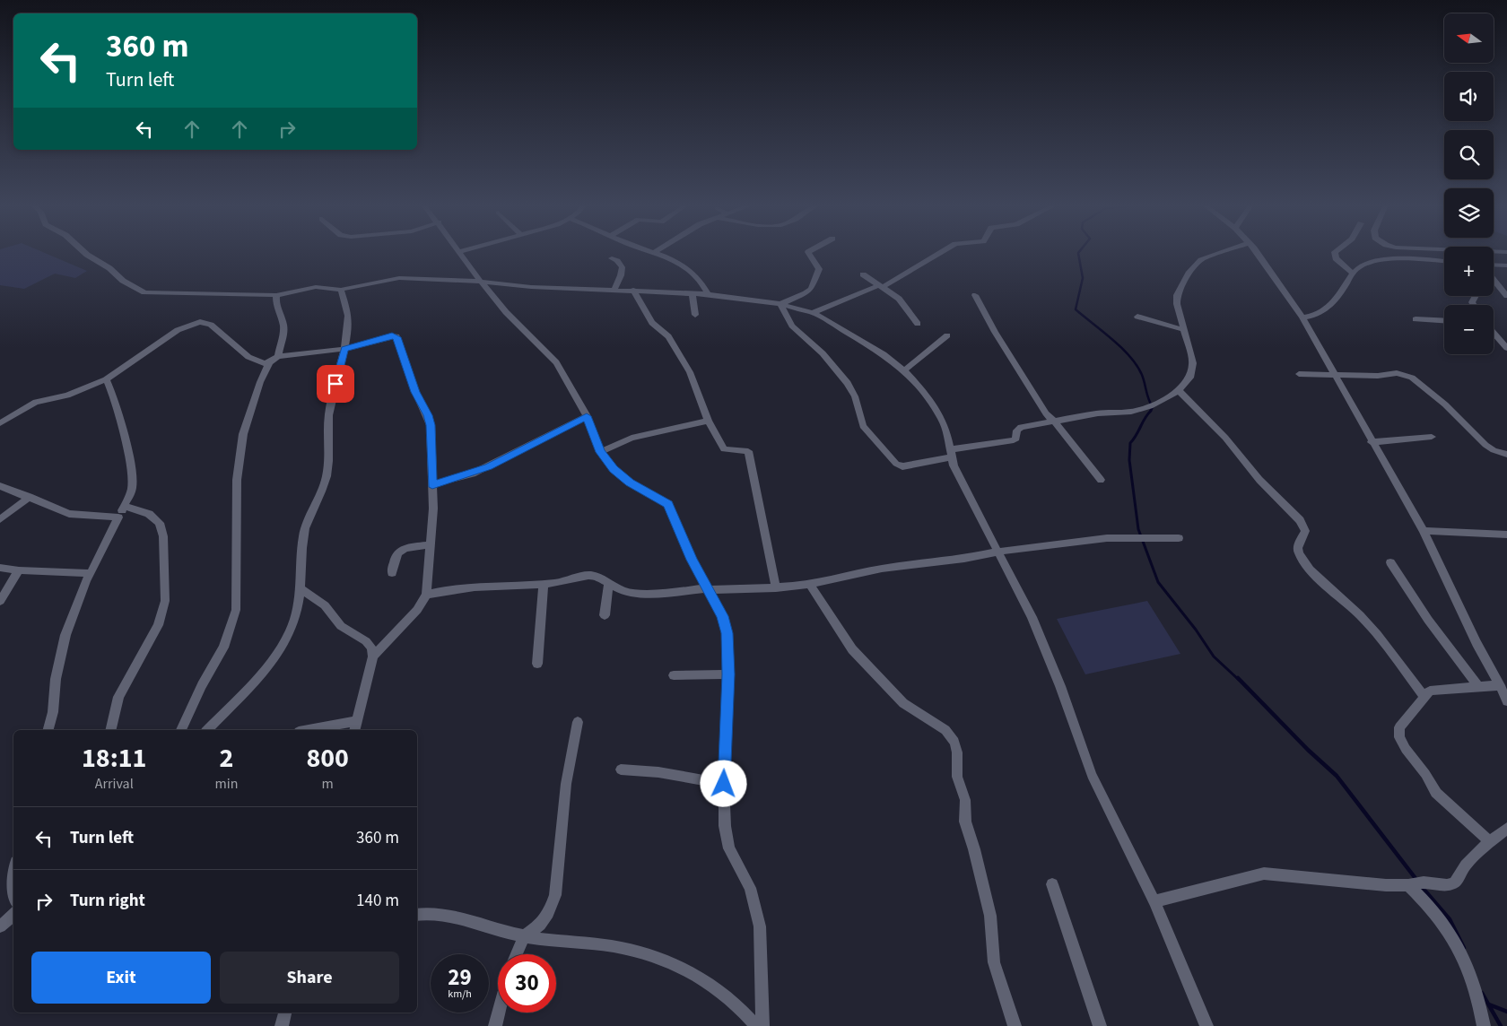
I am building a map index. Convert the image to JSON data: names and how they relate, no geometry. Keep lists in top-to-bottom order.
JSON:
{
  "north": "left",
  "page": {
    "map_buttons": ["+", "−"],
    "turn": ["360 m", "Turn left"],
    "eta": [
      "18:11",
      "Arrival",
      "2",
      "min",
      "800",
      "m"
    ],
    "list": [
      {
        "name": "Turn left",
        "value": "360 m"
      },
      {
        "name": "Turn right",
        "value": "140 m"
      }
    ],
    "buttons": ["Exit", "Share"],
    "speed": "29 km/h",
    "limit": "30"
  }
}
